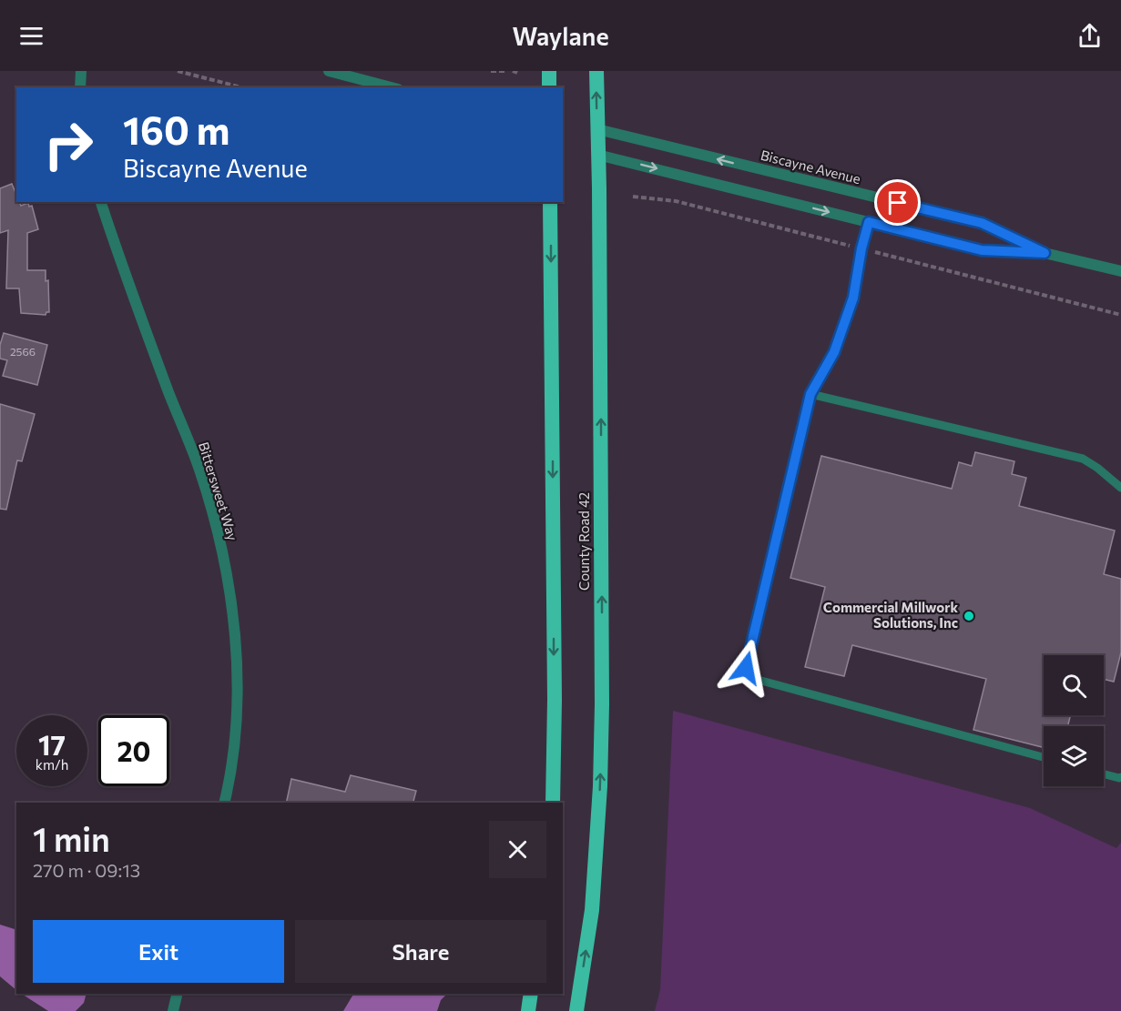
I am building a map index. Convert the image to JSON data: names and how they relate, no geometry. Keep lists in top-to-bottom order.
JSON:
{
  "streets": {
    "highway": ["County Road 42"],
    "street": ["Biscayne Avenue", "Bittersweet Way"]
  },
  "crossings": [
    ["Biscayne Avenue", "County Road 42"]
  ],
  "places": ["Commercial Millwork Solutions, Inc"],
  "house_numbers": ["2566"],
  "page": {
    "header": "Waylane",
    "turn": ["160 m", "Biscayne Avenue"],
    "speed": "17 km/h",
    "limit": "20",
    "heading": ["1 min", "270 m · 09:13"],
    "buttons": ["Exit", "Share"]
  }
}
